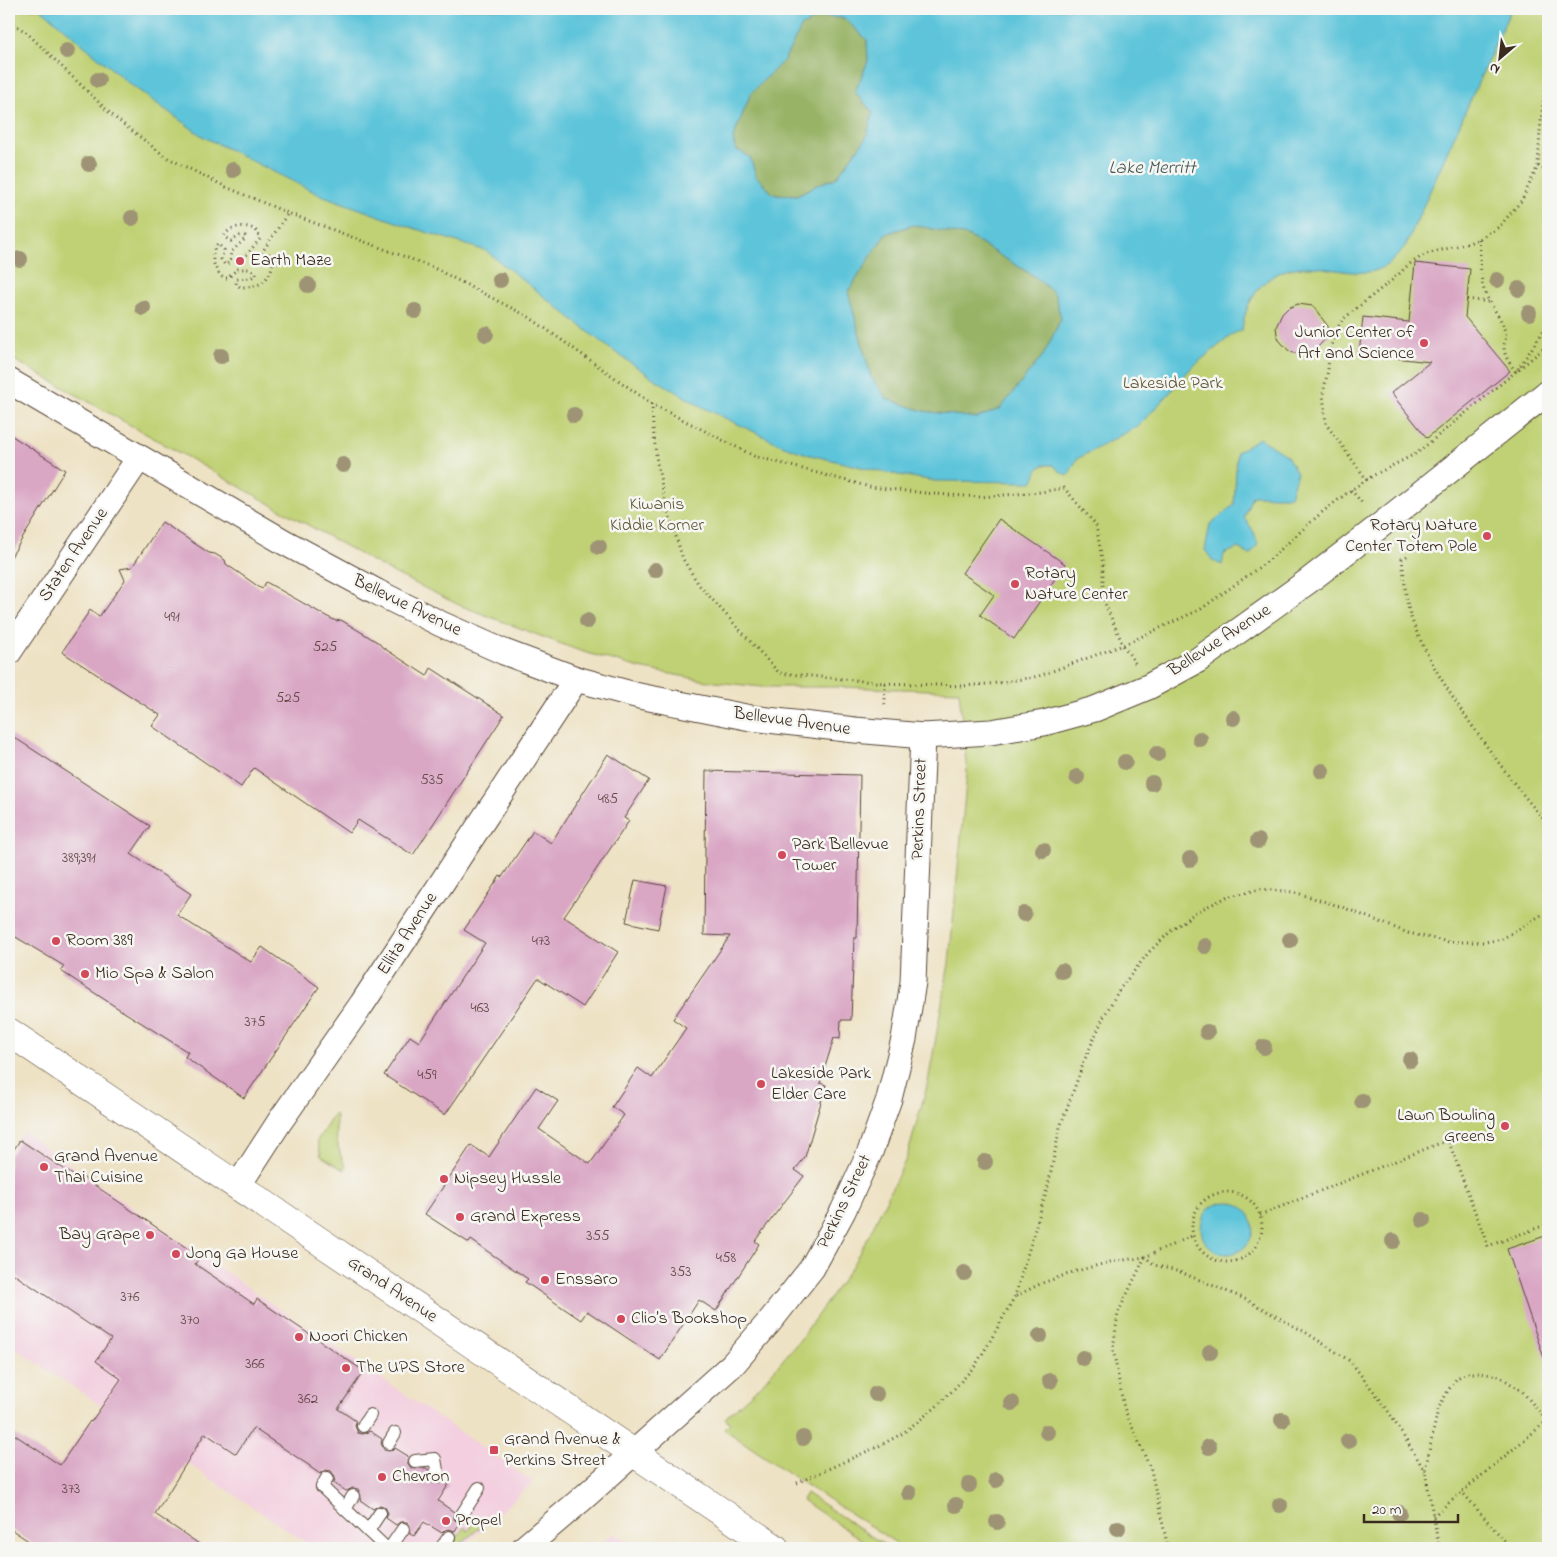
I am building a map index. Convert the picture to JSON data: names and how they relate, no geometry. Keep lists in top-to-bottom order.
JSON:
{
  "streets": {
    "main road": ["Grand Avenue"],
    "street": [
      "Staten Avenue",
      "Bellevue Avenue",
      "Perkins Street",
      "Ellita Avenue"
    ]
  },
  "crossings": [
    ["Staten Avenue", "Bellevue Avenue"],
    ["Bellevue Avenue", "Perkins Street"],
    ["Bellevue Avenue", "Ellita Avenue"],
    ["Perkins Street", "Grand Avenue"],
    ["Ellita Avenue", "Grand Avenue"]
  ],
  "water": ["Lake Merritt"],
  "parks": ["Lakeside Park", "Kiwanis Kiddie Korner"],
  "places": {
    "other": [
      "Earth Maze",
      "Junior Center of Art and Science",
      "Rotary Nature Center Totem Pole",
      "Rotary Nature Center",
      "Park Bellevue Tower",
      "Room 389",
      "Mio Spa & Salon",
      "Lakeside Park Elder Care",
      "Lawn Bowling Greens",
      "Grand Avenue Thai Cuisine",
      "Nipsey Hussle",
      "Grand Express",
      "Bay Grape",
      "Jong Ga House",
      "Enssaro",
      "Clio’s Bookshop",
      "Noori Chicken",
      "The UPS Store",
      "Chevron",
      "Propel"
    ],
    "transit": ["Grand Avenue & Perkins Street"]
  },
  "house_numbers": [
    "491",
    "525",
    "525",
    "535",
    "485",
    "389;391",
    "473",
    "463",
    "375",
    "459",
    "355",
    "458",
    "353",
    "376",
    "370",
    "366",
    "362",
    "373"
  ],
  "scale_bar": "20 m",
  "north": "bottom left"
}
